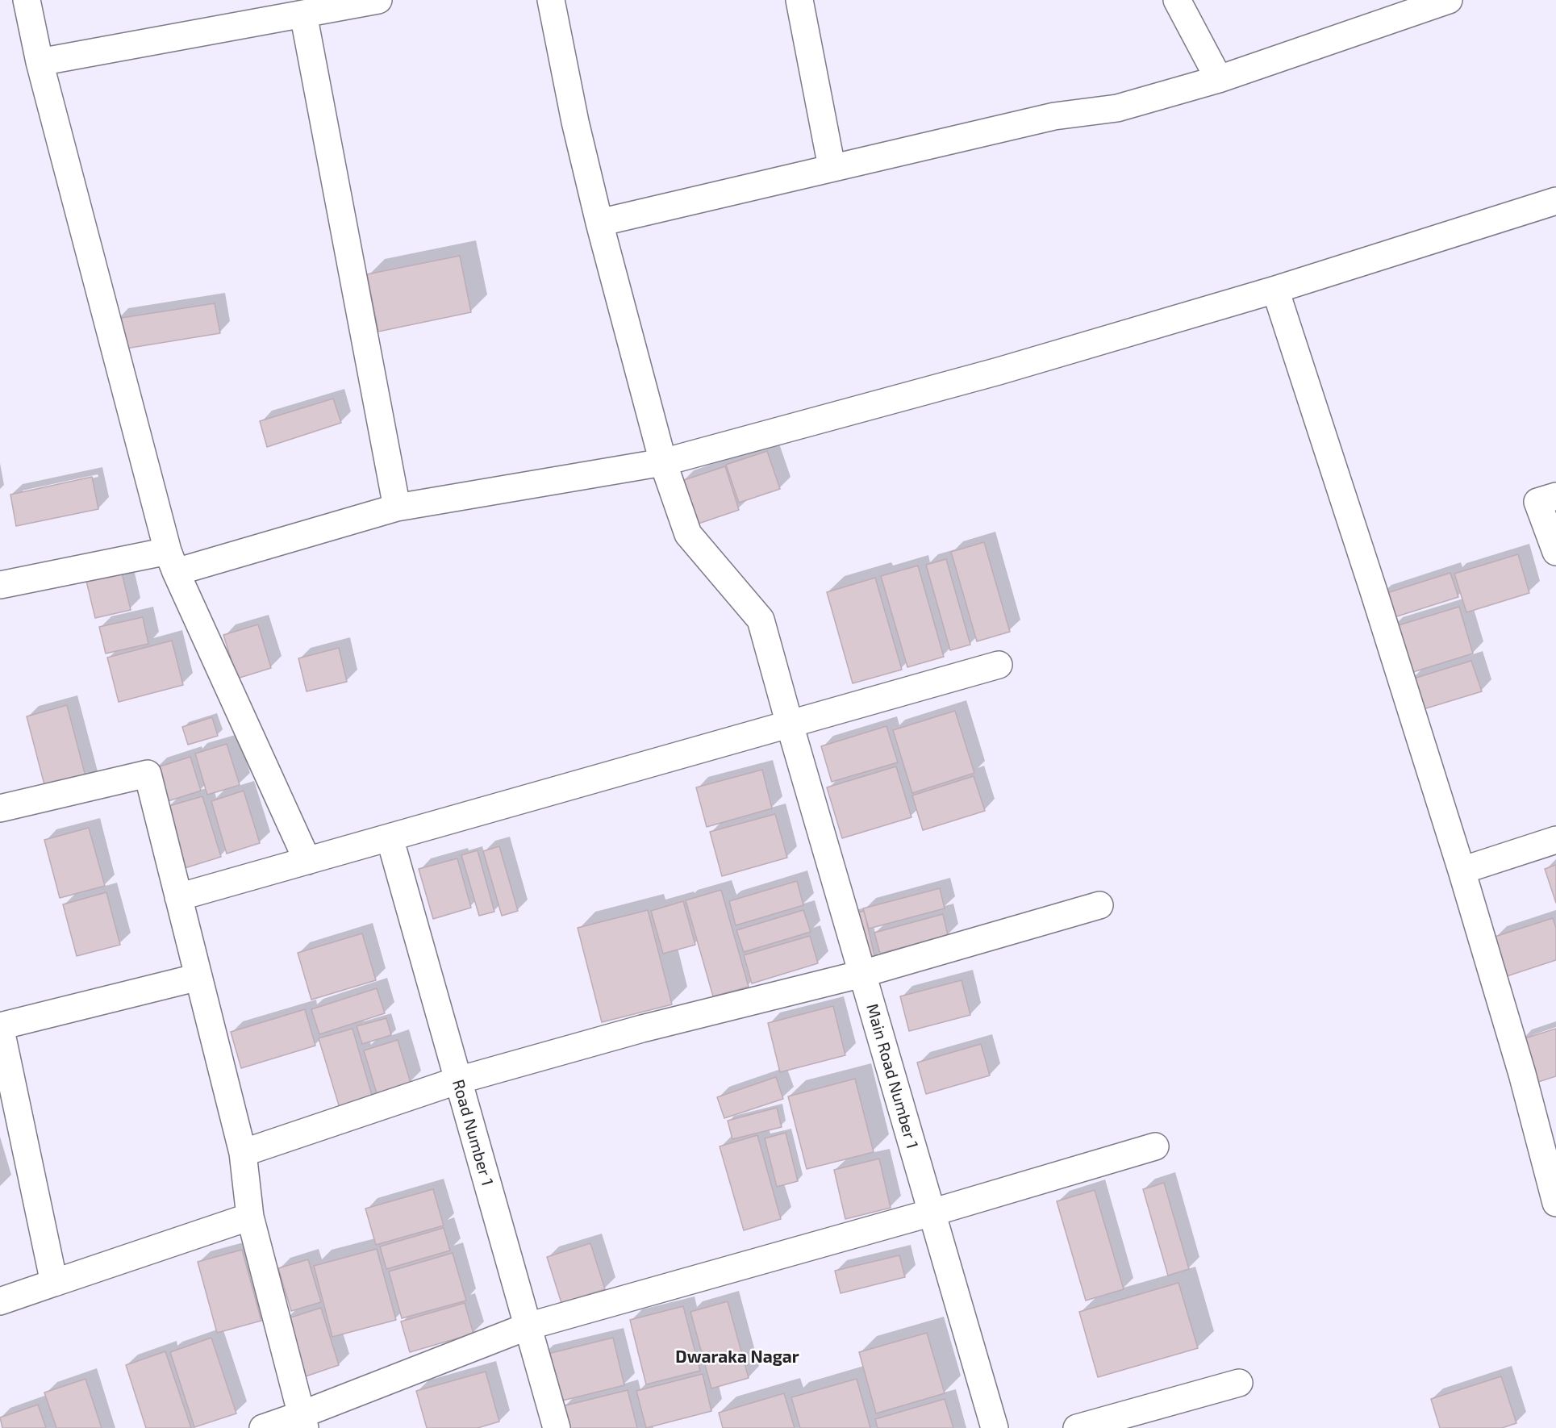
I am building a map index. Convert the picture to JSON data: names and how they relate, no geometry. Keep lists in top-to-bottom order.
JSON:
{
  "streets": {
    "street": ["Main Road Number 1", "Road Number 1"]
  },
  "districts": ["Dwaraka Nagar"]
}
